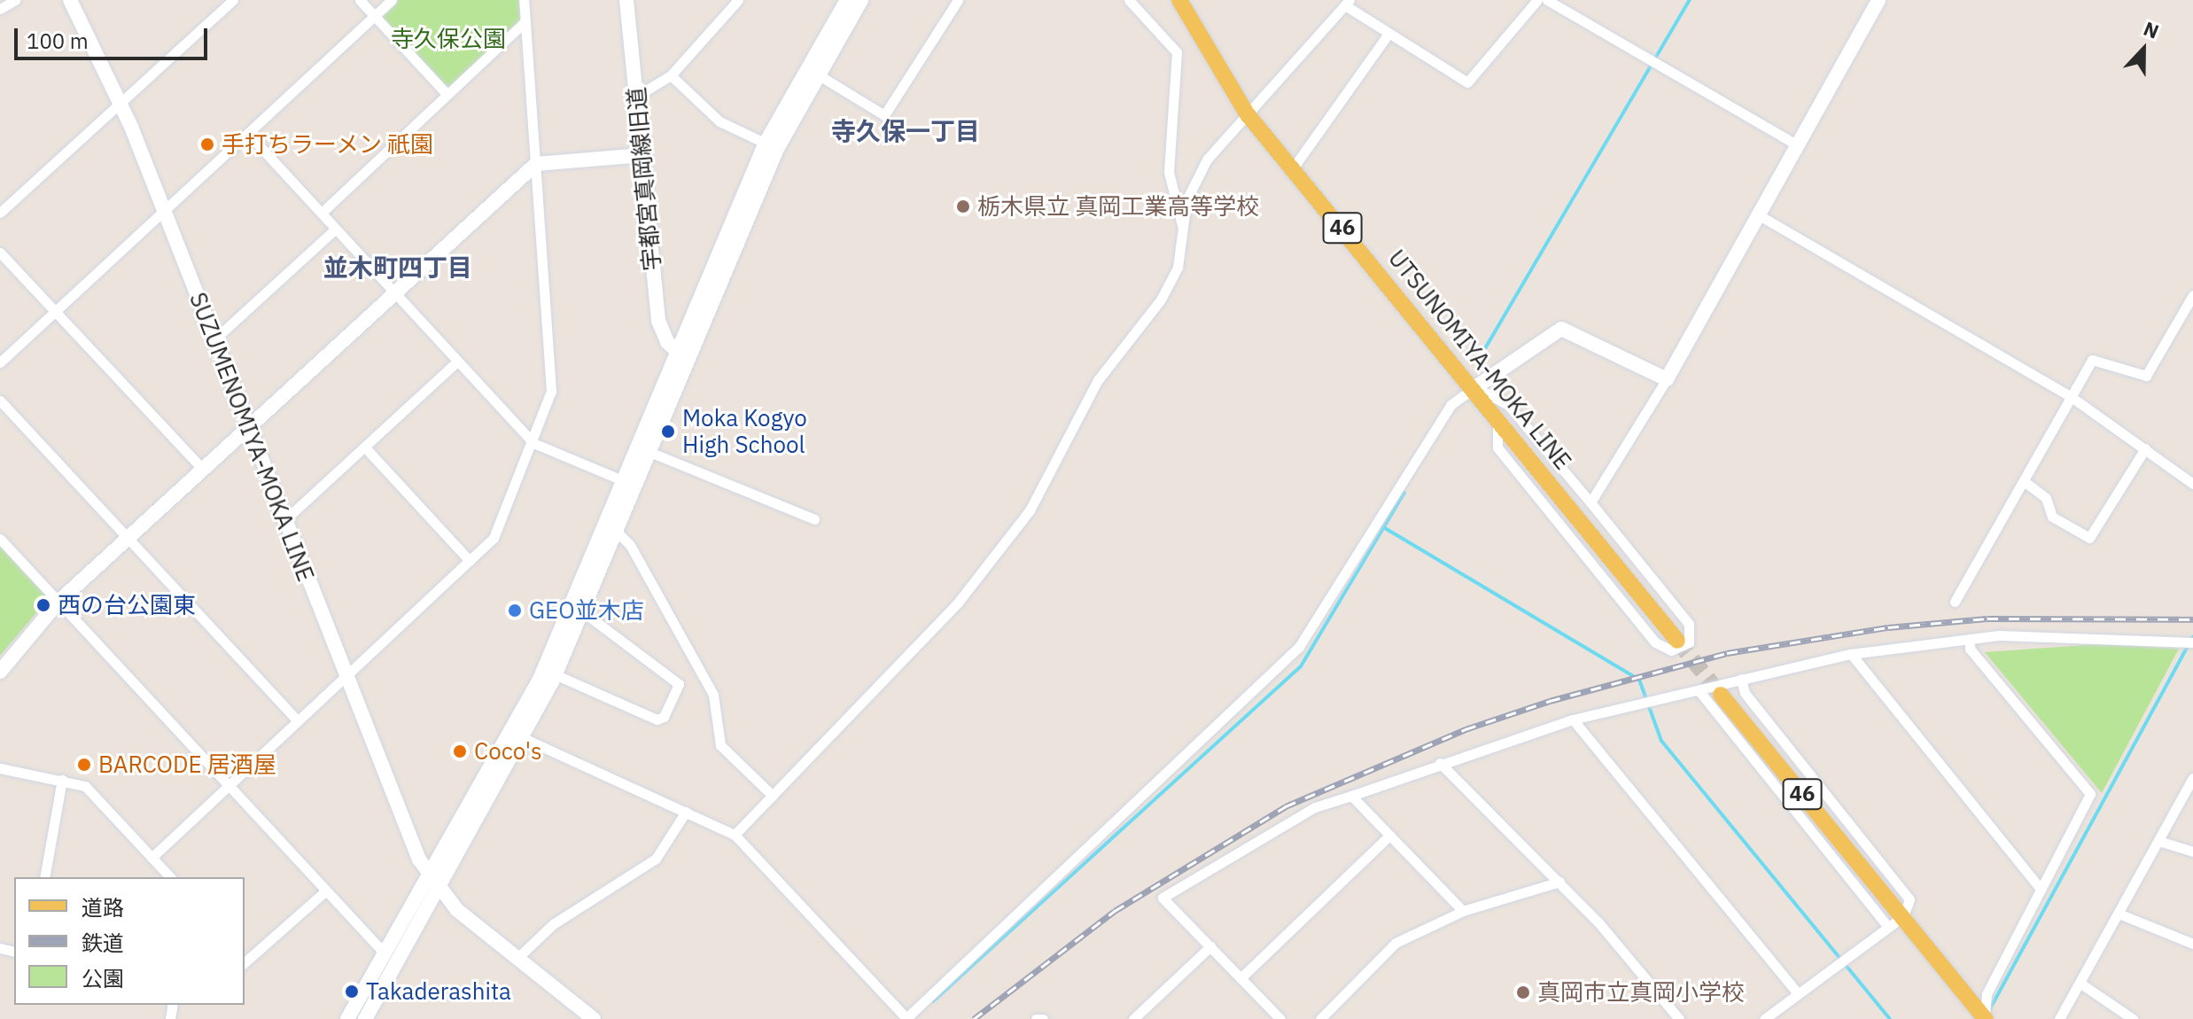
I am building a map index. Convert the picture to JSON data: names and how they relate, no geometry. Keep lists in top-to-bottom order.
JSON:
{
  "streets": {
    "main road": ["46", "UTSUNOMIYA-MOKA LINE"],
    "street": ["宇都宮真岡線旧道", "SUZUMENOMIYA-MOKA LINE"]
  },
  "districts": ["寺久保一丁目", "並木町四丁目"],
  "parks": ["寺久保公園"],
  "places": [
    "手打ちラーメン 祇園",
    "栃木県立 真岡工業高等学校",
    "Moka Kogyo High School",
    "西の台公園東",
    "GEO並木店",
    "Coco's",
    "BARCODE 居酒屋",
    "Takaderashita",
    "真岡市立真岡小学校"
  ],
  "legend": ["道路", "鉄道", "公園"],
  "scale_bar": "100 m",
  "north": "top"
}
